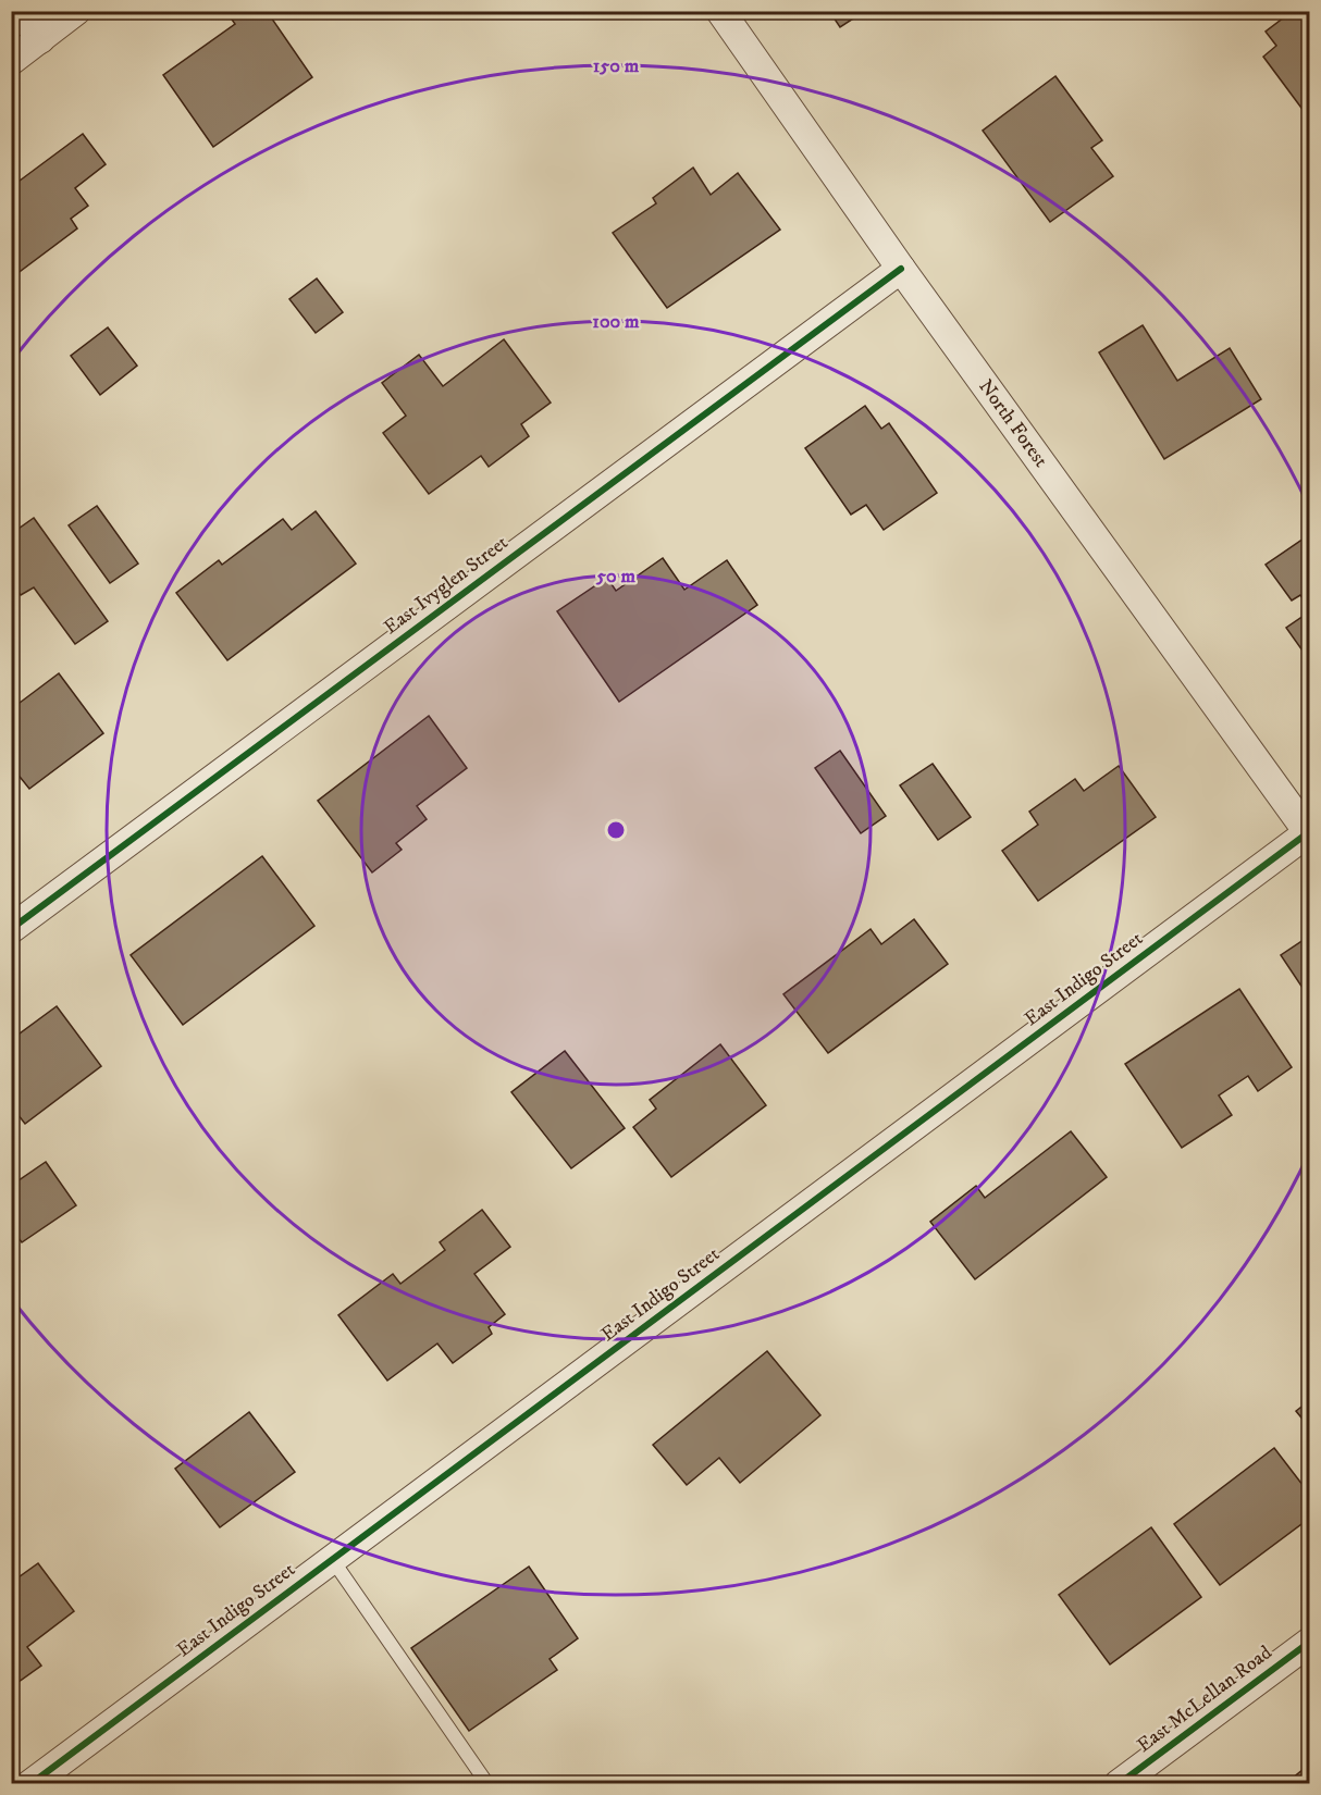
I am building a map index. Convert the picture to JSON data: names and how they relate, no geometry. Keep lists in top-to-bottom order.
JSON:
{
  "streets": {
    "street": [
      "North Forest",
      "East Ivyglen Street",
      "East Indigo Street",
      "East McLellan Road"
    ]
  },
  "crossings": [
    ["North Forest", "East Ivyglen Street"],
    ["North Forest", "East Indigo Street"]
  ],
  "rings": ["150 m", "100 m", "50 m"]
}
